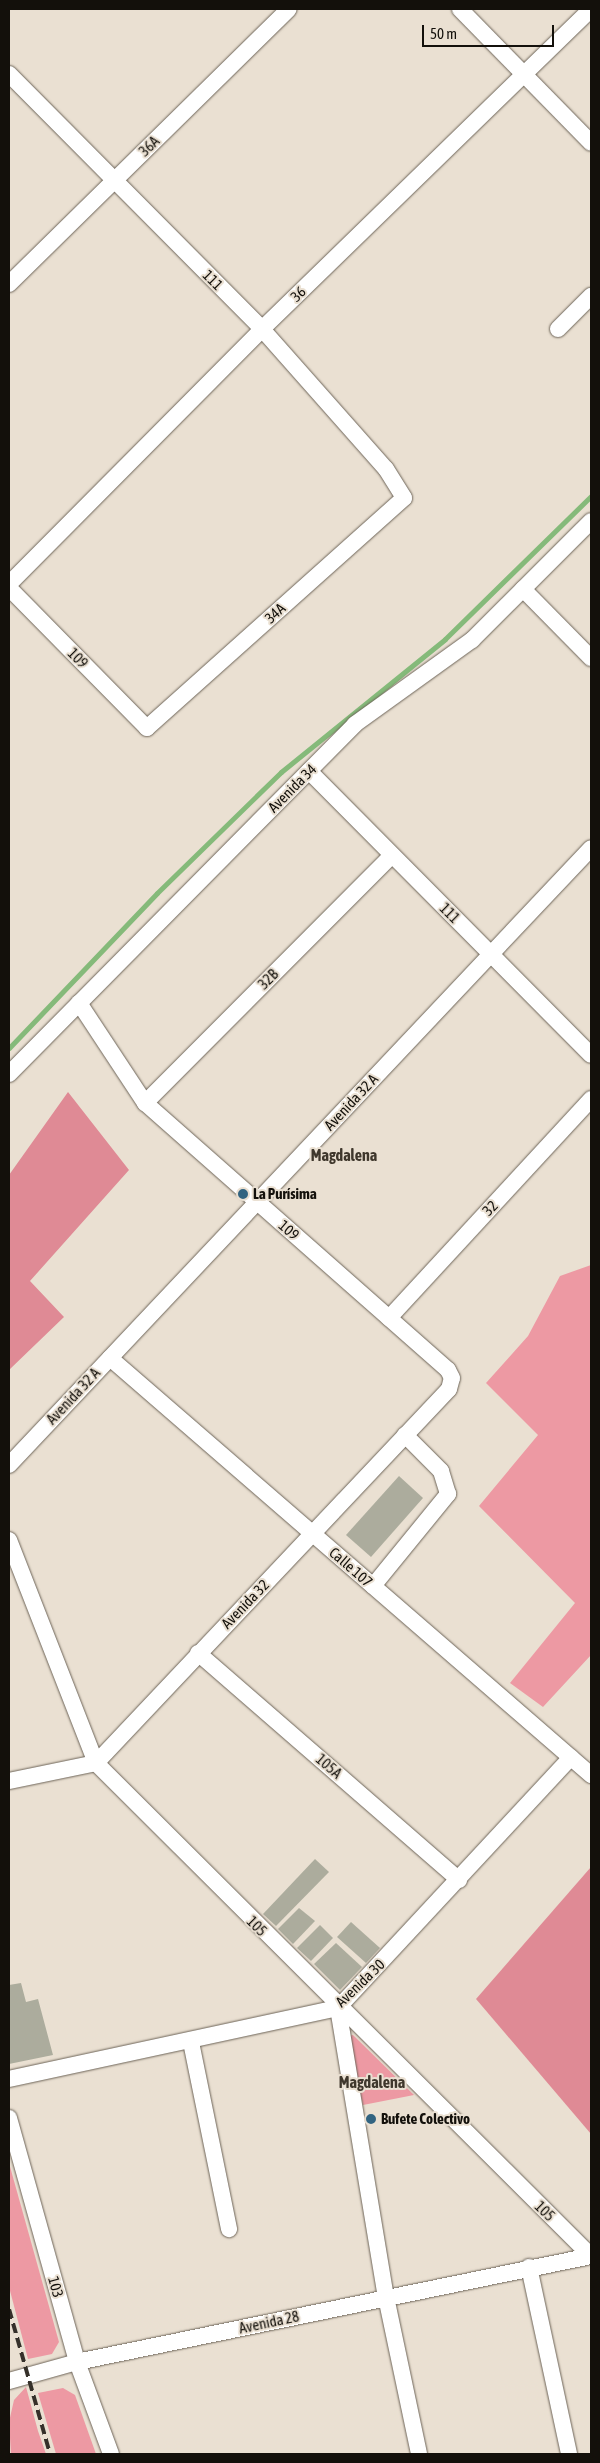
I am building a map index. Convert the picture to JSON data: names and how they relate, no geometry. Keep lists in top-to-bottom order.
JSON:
{
  "streets": {
    "street": [
      "36A",
      "111",
      "36",
      "34A",
      "109",
      "Avenida 34",
      "32B",
      "Avenida 32 A",
      "32",
      "Calle 107",
      "Avenida 32",
      "105A",
      "105",
      "Avenida 30",
      "103",
      "Avenida 28"
    ]
  },
  "crossings": [
    ["36A", "111"],
    ["111", "36"],
    ["111", "34A"],
    ["111", "Avenida 34"],
    ["111", "32B"],
    ["111", "Avenida 32 A"],
    ["36", "109"],
    ["34A", "109"],
    ["109", "Avenida 34"],
    ["109", "32B"],
    ["109", "Avenida 32 A"],
    ["109", "32"],
    ["109", "Avenida 32"],
    ["Avenida 32 A", "Calle 107"],
    ["Calle 107", "Avenida 32"],
    ["Calle 107", "Avenida 30"],
    ["Avenida 32", "105A"],
    ["Avenida 32", "105"],
    ["105A", "Avenida 30"],
    ["105", "Avenida 30"],
    ["105", "Avenida 28"],
    ["103", "Avenida 28"]
  ],
  "districts": ["Magdalena", "Magdalena"],
  "places": ["La Purísima", "Bufete Colectivo"],
  "scale_bar": "50 m"
}
